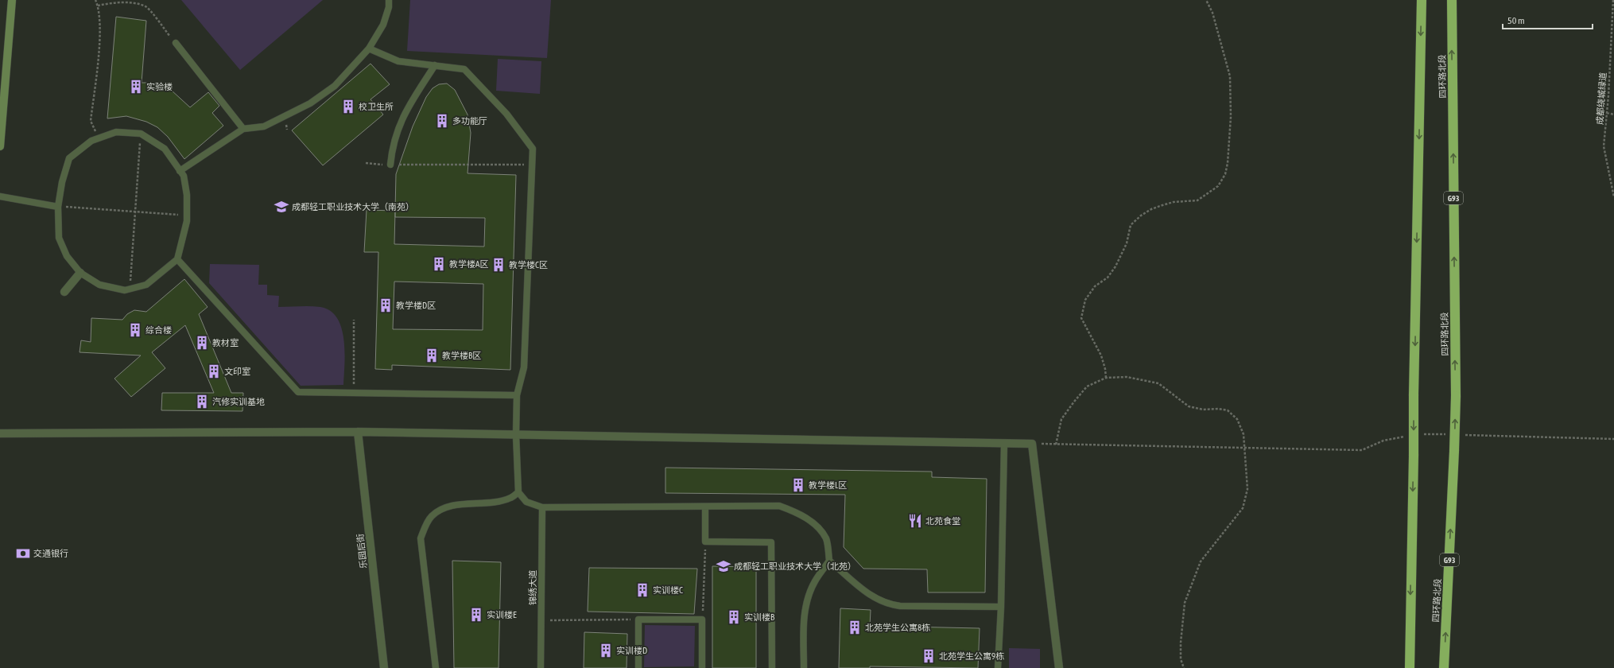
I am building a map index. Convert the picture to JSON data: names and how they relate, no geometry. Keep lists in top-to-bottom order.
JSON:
{
  "streets": {
    "highway": ["四环路北段", "G93"],
    "street": ["乐园后街"],
    "lane": ["锦绣大道"],
    "path": ["成都绕城绿道"]
  },
  "places": {
    "building": [
      "实验楼",
      "校卫生所",
      "多功能厅",
      "教学楼A区",
      "教学楼C区",
      "教学楼D区",
      "综合楼",
      "教材室",
      "教学楼B区",
      "文印室",
      "汽修实训基地",
      "教学楼L区",
      "实训楼C",
      "实训楼E",
      "实训楼B",
      "北苑学生公寓8栋",
      "实训楼D",
      "北苑学生公寓9栋"
    ],
    "school or university": ["成都轻工职业技术大学（南苑）", "成都轻工职业技术大学（北苑）"],
    "restaurant": ["北苑食堂"],
    "bank": ["交通银行"]
  },
  "scale_bar": "50 m"
}
